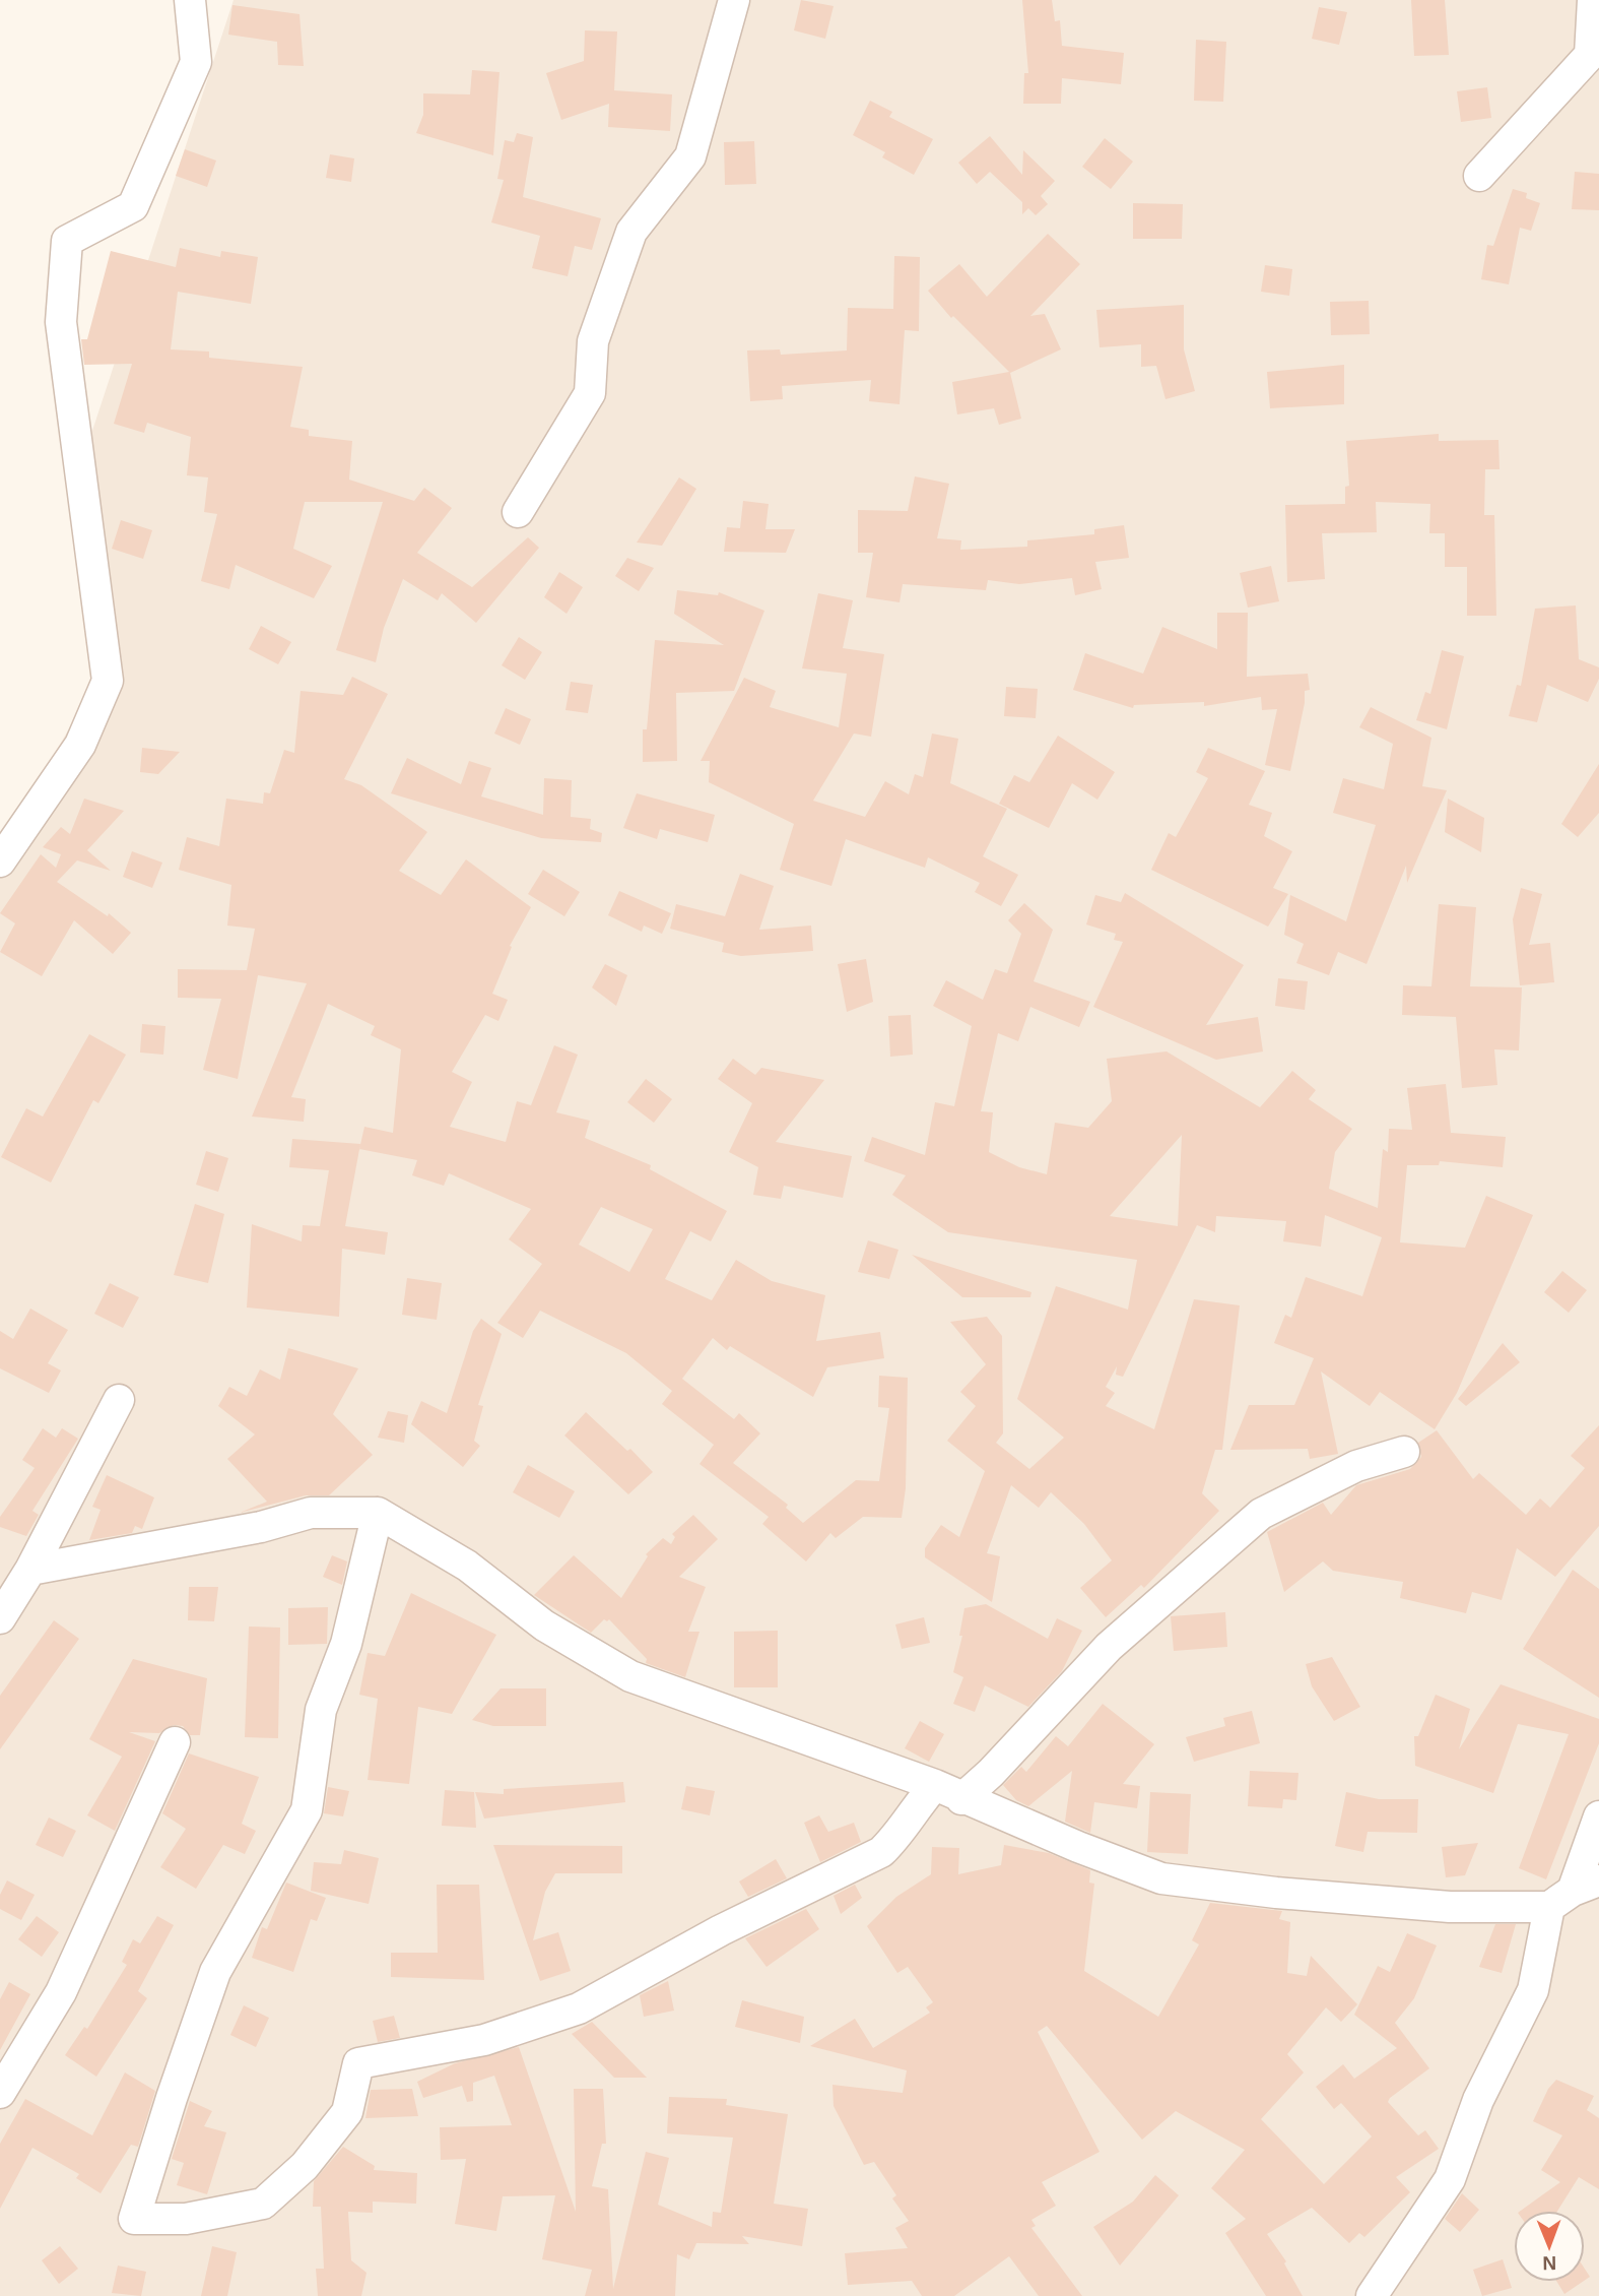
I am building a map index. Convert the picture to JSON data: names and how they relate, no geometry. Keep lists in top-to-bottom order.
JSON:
{
  "north": "bottom"
}
